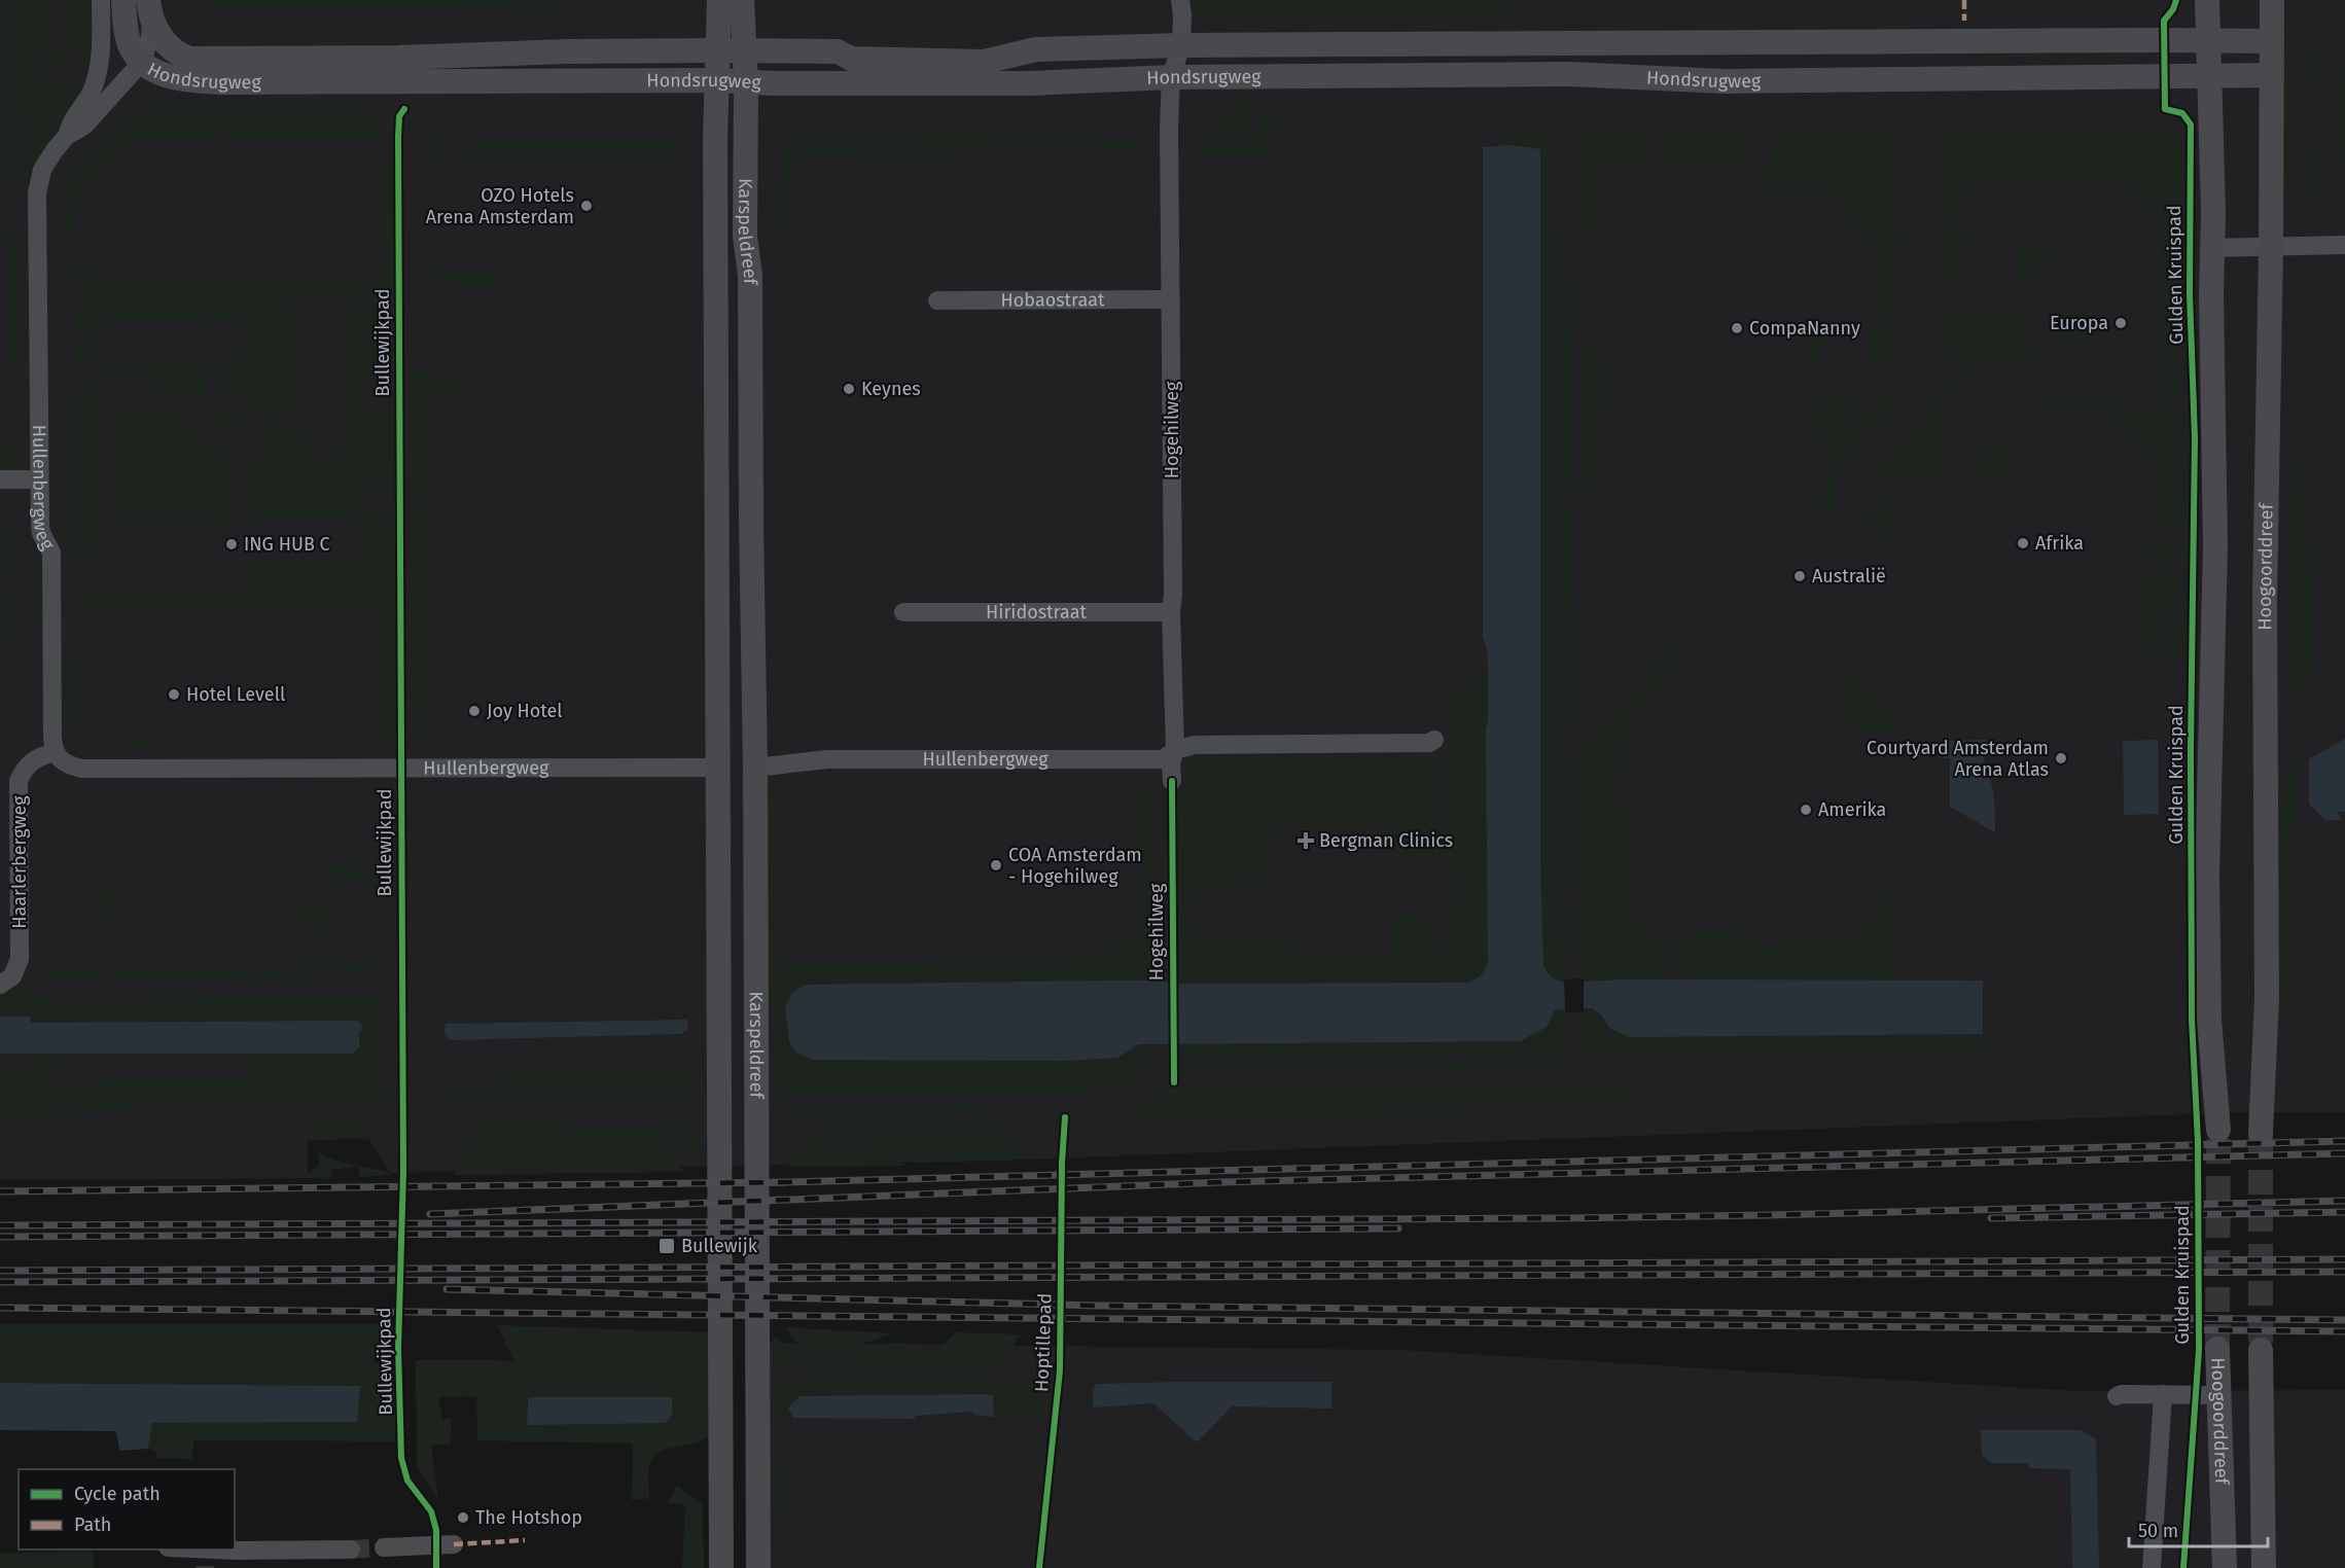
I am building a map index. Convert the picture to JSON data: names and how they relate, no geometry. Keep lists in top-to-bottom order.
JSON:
{
  "streets": {
    "street": [
      "Hondsrugweg",
      "Karspeldreef",
      "Hobaostraat",
      "Hogehilweg",
      "Hullenbergweg",
      "Hoogoorddreef",
      "Hiridostraat",
      "Haarlerbergweg"
    ],
    "cycle path": ["Gulden Kruispad", "Bullewijkpad", "Hoptillepad"]
  },
  "crossings": [
    ["Hondsrugweg", "Karspeldreef"],
    ["Hondsrugweg", "Hogehilweg"],
    ["Hondsrugweg", "Hullenbergweg"],
    ["Hondsrugweg", "Hoogoorddreef"],
    ["Karspeldreef", "Hullenbergweg"],
    ["Hobaostraat", "Hogehilweg"],
    ["Hogehilweg", "Hullenbergweg"],
    ["Hogehilweg", "Hiridostraat"],
    ["Hullenbergweg", "Haarlerbergweg"]
  ],
  "places": {
    "other": [
      "OZO Hotels Arena Amsterdam",
      "Europa",
      "CompaNanny",
      "Keynes",
      "Afrika",
      "ING HUB C",
      "Australië",
      "Hotel Levell",
      "Joy Hotel",
      "Courtyard Amsterdam Arena Atlas",
      "Amerika",
      "COA Amsterdam - Hogehilweg",
      "The Hotshop"
    ],
    "health": ["Bergman Clinics"],
    "transit": ["Bullewijk"]
  },
  "legend": ["Cycle path", "Path"],
  "scale_bar": "50 m"
}
